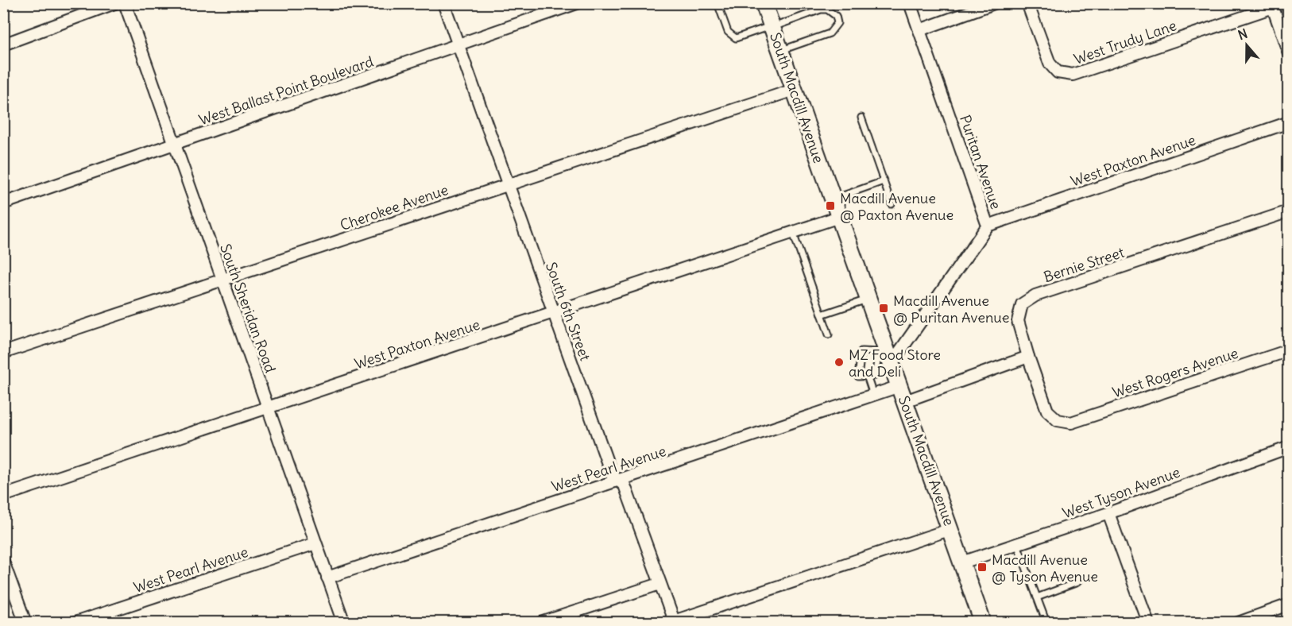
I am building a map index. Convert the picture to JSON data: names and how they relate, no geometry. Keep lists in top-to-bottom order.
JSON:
{
  "streets": {
    "street": [
      "West Trudy Lane",
      "West Ballast Point Boulevard",
      "South Macdill Avenue",
      "West Paxton Avenue",
      "Puritan Avenue",
      "Cherokee Avenue",
      "Bernie Street",
      "South Sheridan Road",
      "South 6th Street",
      "West Rogers Avenue",
      "West Pearl Avenue",
      "West Tyson Avenue"
    ]
  },
  "crossings": [
    ["West Ballast Point Boulevard", "South Sheridan Road"],
    ["West Ballast Point Boulevard", "South 6th Street"],
    ["South Macdill Avenue", "West Paxton Avenue"],
    ["South Macdill Avenue", "Puritan Avenue"],
    ["South Macdill Avenue", "Cherokee Avenue"],
    ["South Macdill Avenue", "West Pearl Avenue"],
    ["South Macdill Avenue", "West Tyson Avenue"],
    ["West Paxton Avenue", "Puritan Avenue"],
    ["West Paxton Avenue", "South Sheridan Road"],
    ["West Paxton Avenue", "South 6th Street"],
    ["Cherokee Avenue", "South Sheridan Road"],
    ["Cherokee Avenue", "South 6th Street"],
    ["Bernie Street", "West Rogers Avenue"],
    ["South Sheridan Road", "West Pearl Avenue"],
    ["South 6th Street", "West Pearl Avenue"]
  ],
  "places": {
    "transit": ["Macdill Avenue @ Paxton Avenue", "Macdill Avenue @ Puritan Avenue", "Macdill Avenue @ Tyson Avenue"],
    "other": ["MZ Food Store and Deli"]
  },
  "north": "top"
}
